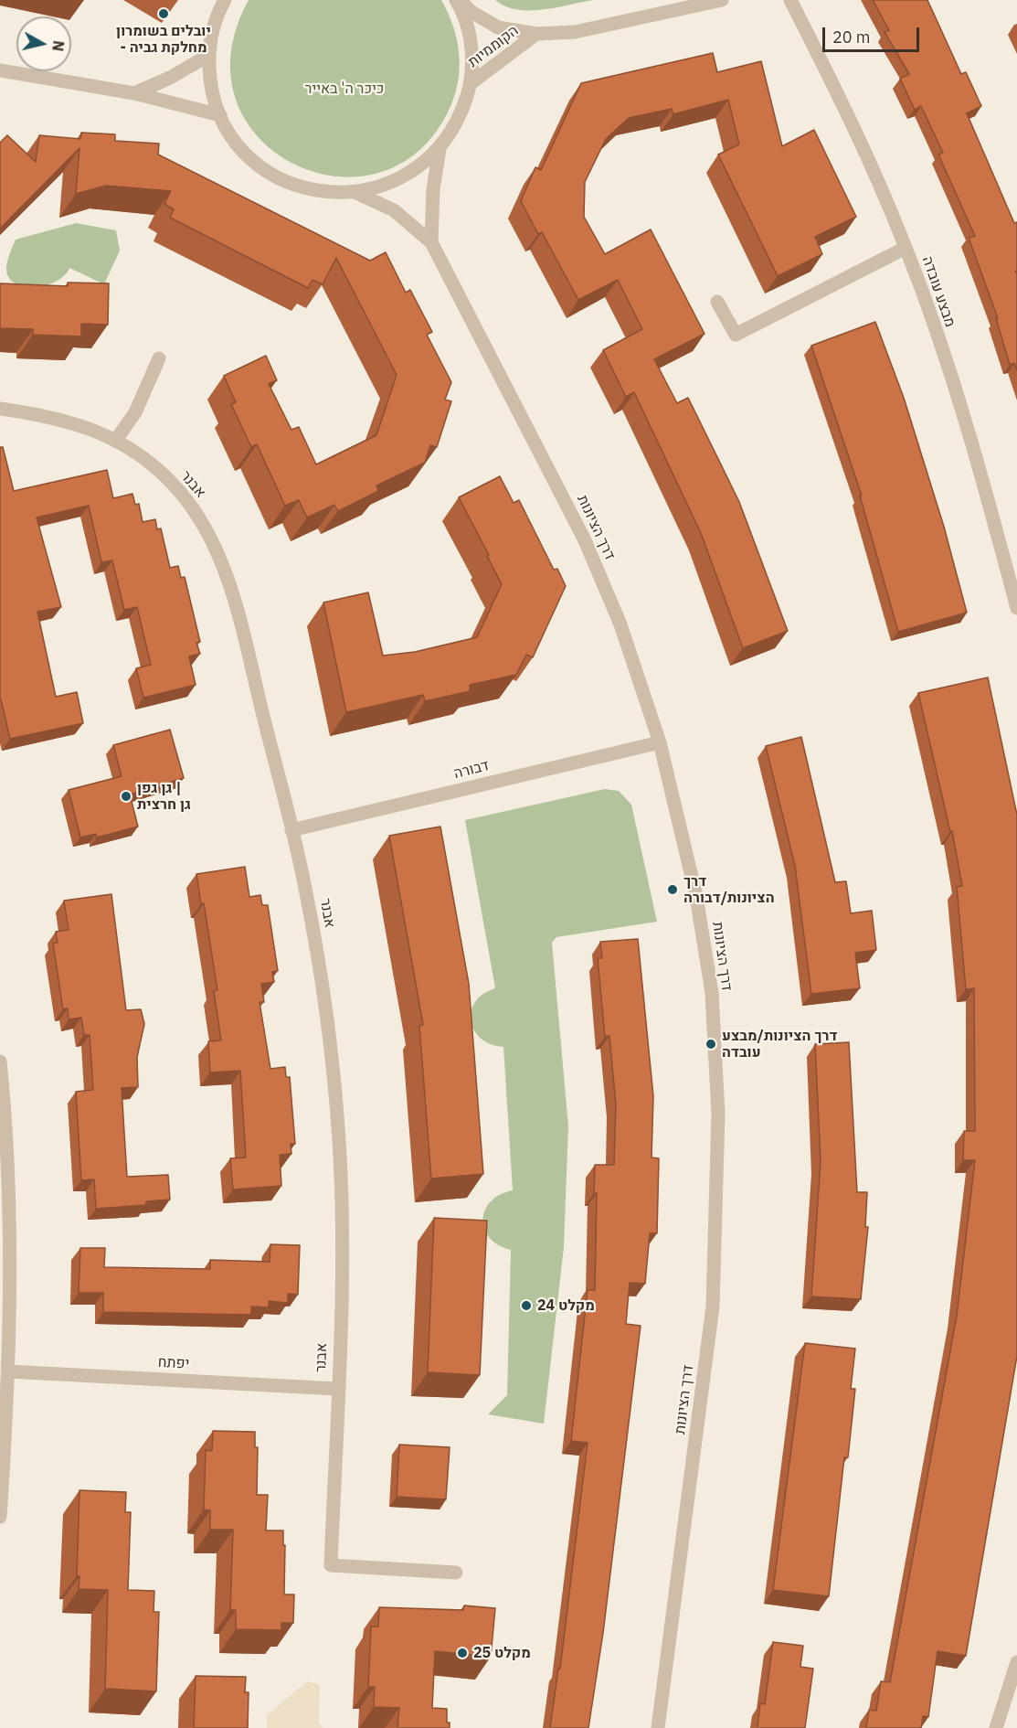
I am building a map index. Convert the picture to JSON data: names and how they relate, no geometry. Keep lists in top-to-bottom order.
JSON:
{
  "streets": {
    "street": [
      "הקוממיות",
      "מבצע עובדה",
      "אבנר",
      "דרך הציונות",
      "דבורה",
      "יפתח"
    ]
  },
  "crossings": [
    ["אבנר", "דבורה"],
    ["אבנר", "יפתח"],
    ["דרך הציונות", "דבורה"]
  ],
  "parks": ["כיכר ה' באייר"],
  "places": [
    "יובלים בשומרון - מחלקת גביה",
    "גן גפן | גן חרצית",
    "דרך הציונות/דבורה",
    "דרך הציונות/מבצע עובדה",
    "מקלט 24",
    "מקלט 25"
  ],
  "scale_bar": "20 m",
  "north": "right"
}
